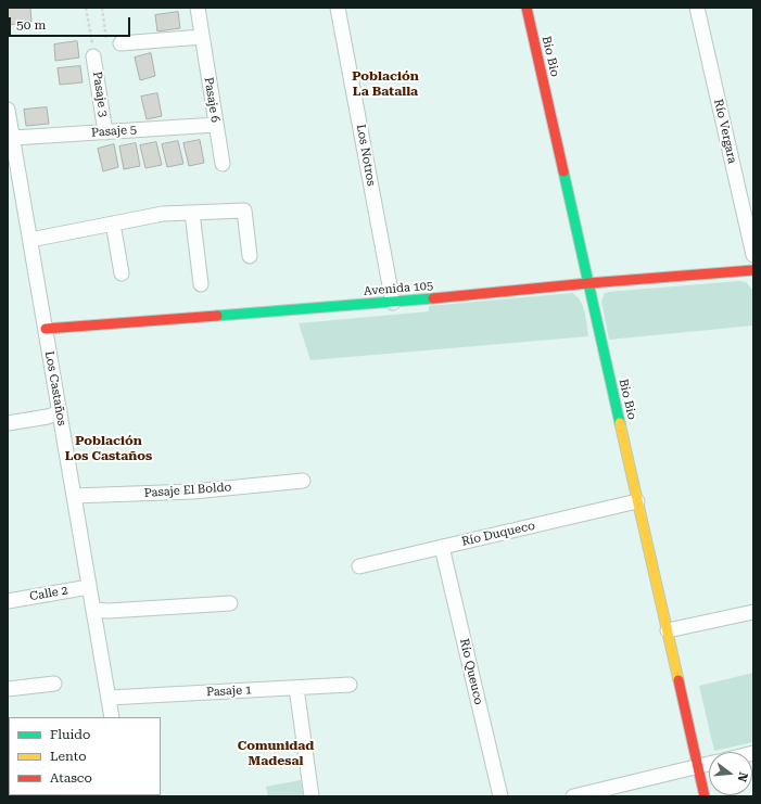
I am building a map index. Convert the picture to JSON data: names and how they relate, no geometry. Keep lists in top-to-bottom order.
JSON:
{
  "streets": {
    "street": [
      "Bio Bio",
      "Pasaje 3",
      "Pasaje 6",
      "Pasaje 5",
      "Río Vergara",
      "Los Notros",
      "Avenida 105",
      "Los Castaños",
      "Pasaje El Boldo",
      "Río Duqueco",
      "Calle 2",
      "Río Queuco",
      "Pasaje 1"
    ]
  },
  "crossings": [
    ["Bio Bio", "Avenida 105"],
    ["Bio Bio", "Río Duqueco"],
    ["Pasaje 3", "Pasaje 5"],
    ["Pasaje 6", "Pasaje 5"],
    ["Pasaje 5", "Los Castaños"],
    ["Los Notros", "Avenida 105"],
    ["Avenida 105", "Los Castaños"],
    ["Los Castaños", "Pasaje El Boldo"],
    ["Los Castaños", "Calle 2"],
    ["Los Castaños", "Pasaje 1"],
    ["Río Duqueco", "Río Queuco"]
  ],
  "districts": ["Población La Batalla", "Población Los Castaños", "Comunidad Madesal"],
  "legend": ["Fluido", "Lento", "Atasco"],
  "scale_bar": "50 m",
  "north": "right"
}
